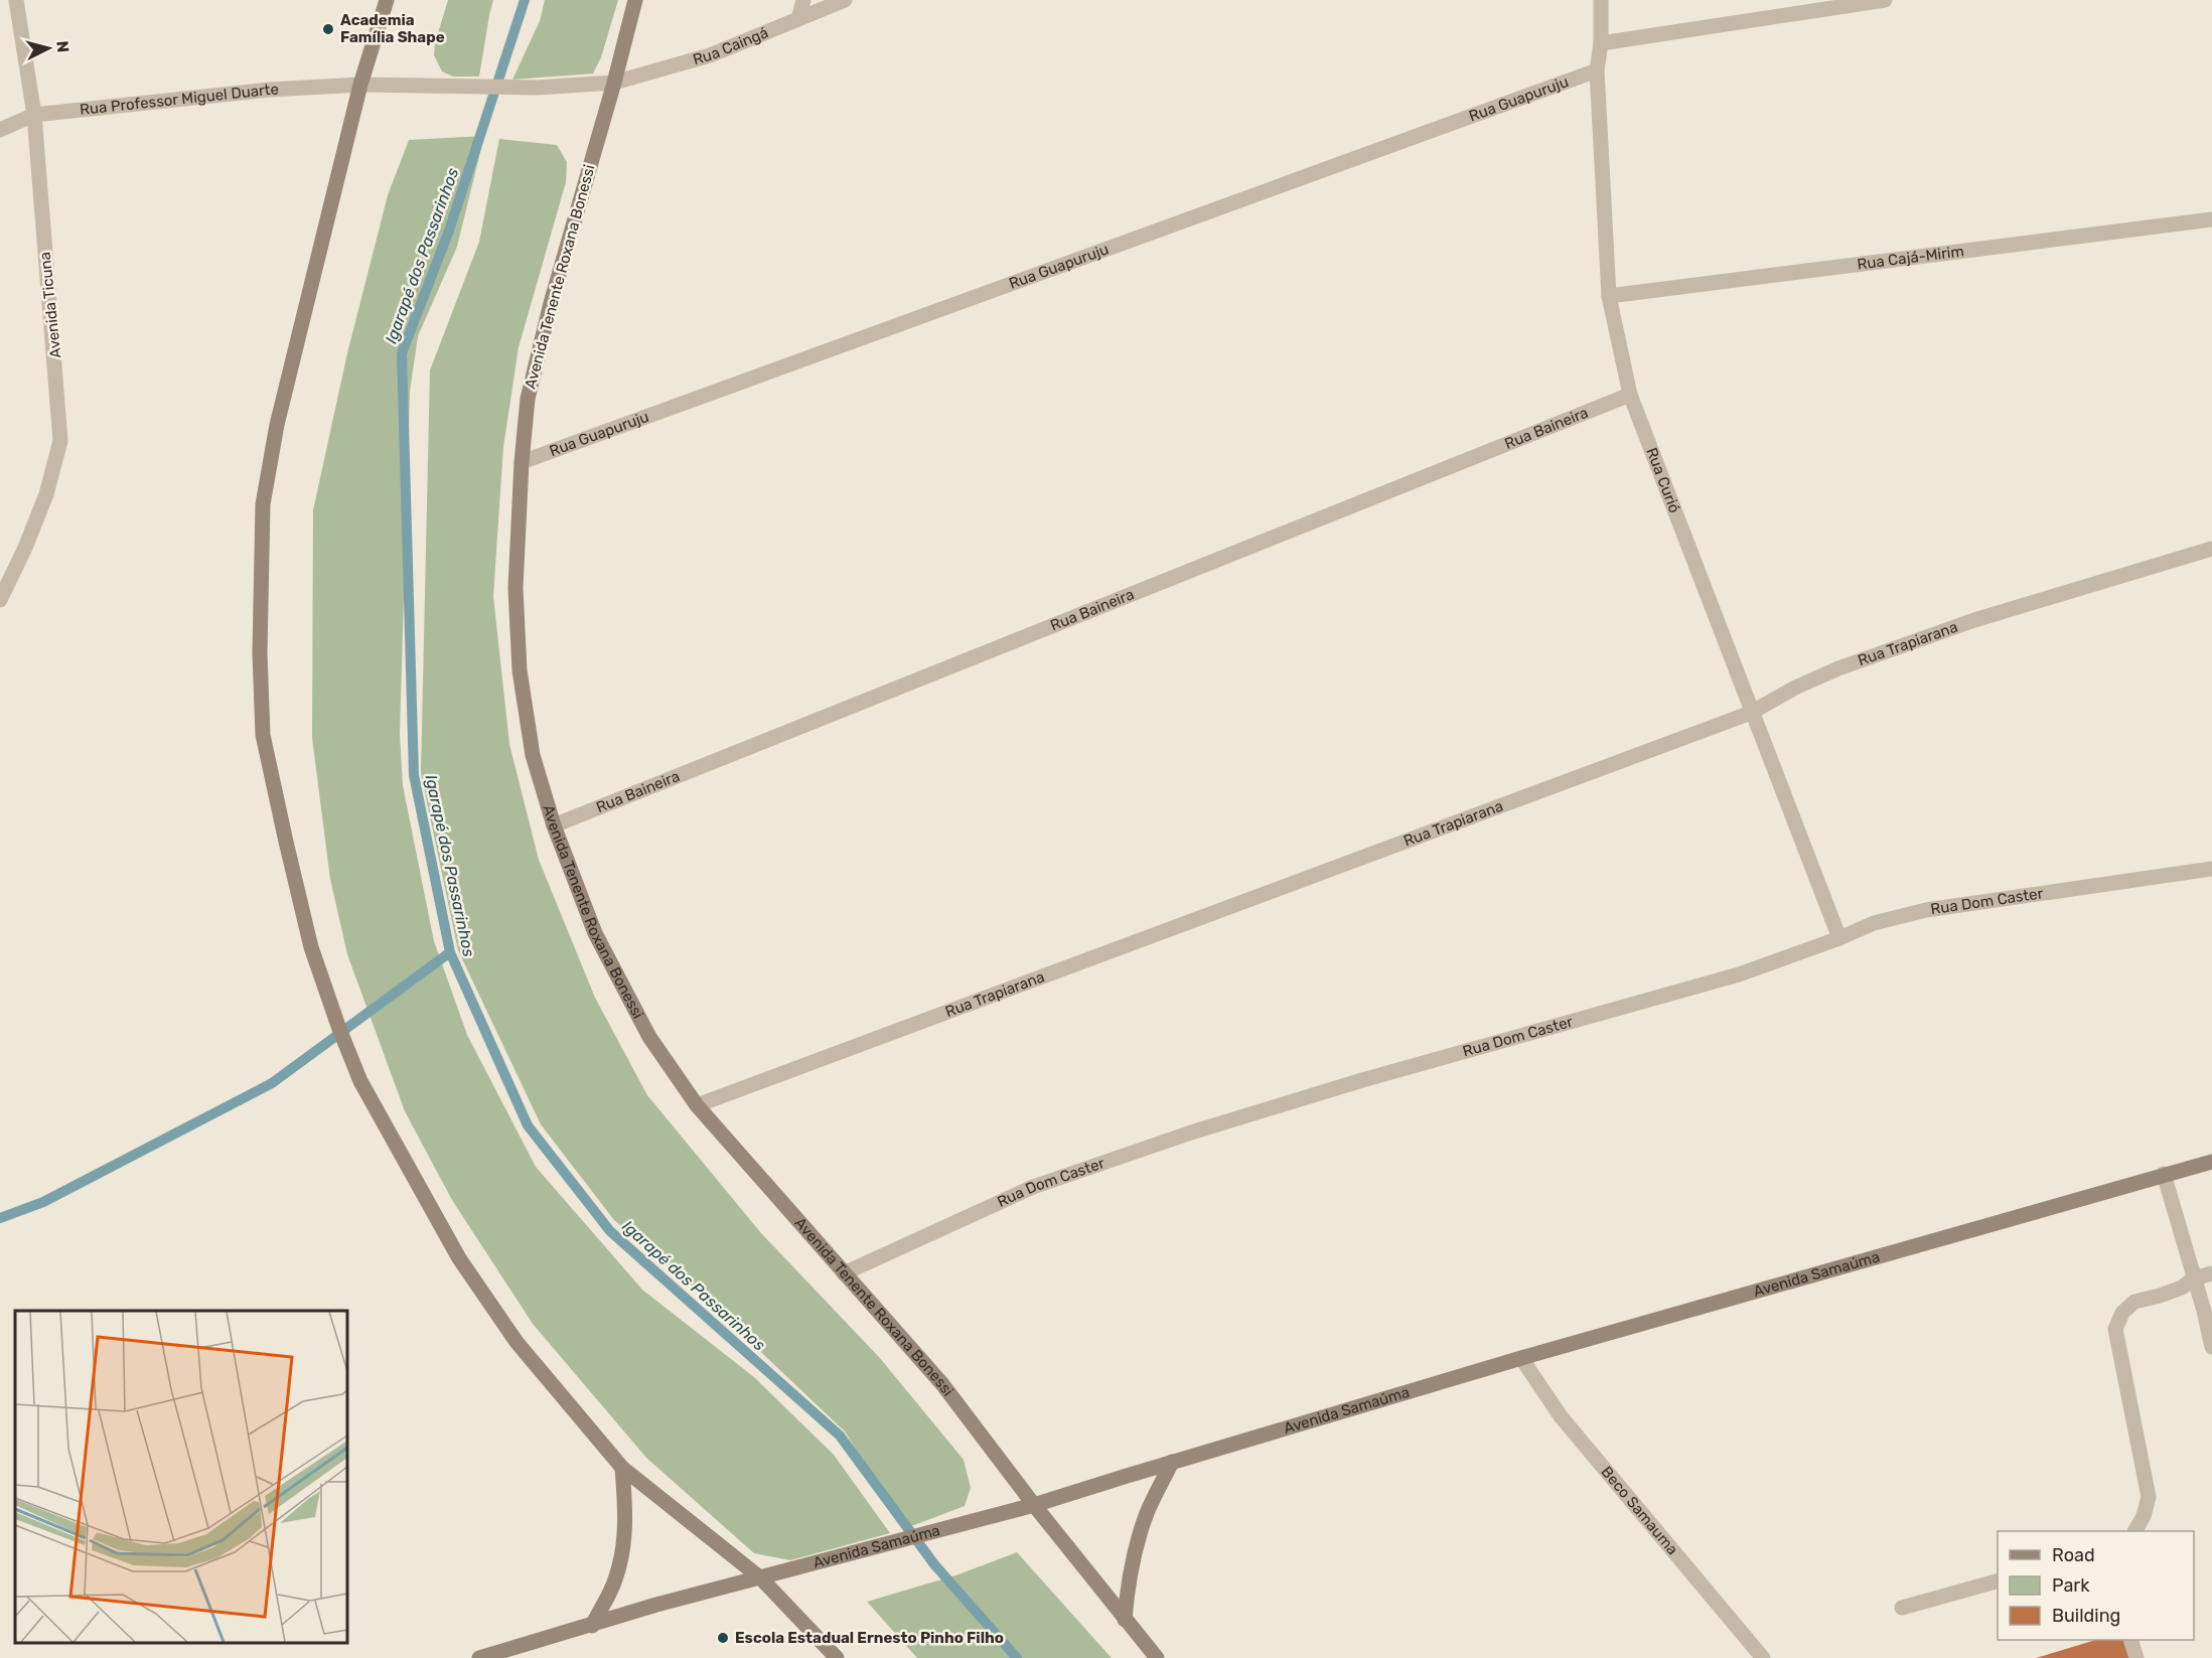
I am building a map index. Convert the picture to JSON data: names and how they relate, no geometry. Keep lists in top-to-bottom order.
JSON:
{
  "streets": {
    "street": [
      "Rua Caingá",
      "Rua Professor Miguel Duarte",
      "Rua Guapuruju",
      "Rua Cajá-Mirim",
      "Avenida Tenente Roxana Bonessi",
      "Avenida Ticuna",
      "Rua Baineira",
      "Rua Curió",
      "Rua Trapiarana",
      "Rua Dom Caster",
      "Avenida Samaúma",
      "Beco Samauma"
    ]
  },
  "crossings": [
    ["Rua Caingá", "Rua Professor Miguel Duarte"],
    ["Rua Caingá", "Avenida Tenente Roxana Bonessi"],
    ["Rua Professor Miguel Duarte", "Avenida Ticuna"],
    ["Rua Guapuruju", "Avenida Tenente Roxana Bonessi"],
    ["Rua Guapuruju", "Rua Curió"],
    ["Rua Cajá-Mirim", "Rua Curió"],
    ["Avenida Tenente Roxana Bonessi", "Rua Baineira"],
    ["Avenida Tenente Roxana Bonessi", "Rua Trapiarana"],
    ["Avenida Tenente Roxana Bonessi", "Rua Dom Caster"],
    ["Avenida Tenente Roxana Bonessi", "Avenida Samaúma"],
    ["Rua Baineira", "Rua Curió"],
    ["Rua Curió", "Rua Trapiarana"],
    ["Rua Curió", "Rua Dom Caster"],
    ["Avenida Samaúma", "Beco Samauma"]
  ],
  "water": ["Igarapé dos Passarinhos"],
  "places": ["Academia Família Shape", "Escola Estadual Ernesto Pinho Filho"],
  "legend": ["Road", "Park", "Building"],
  "north": "right"
}
